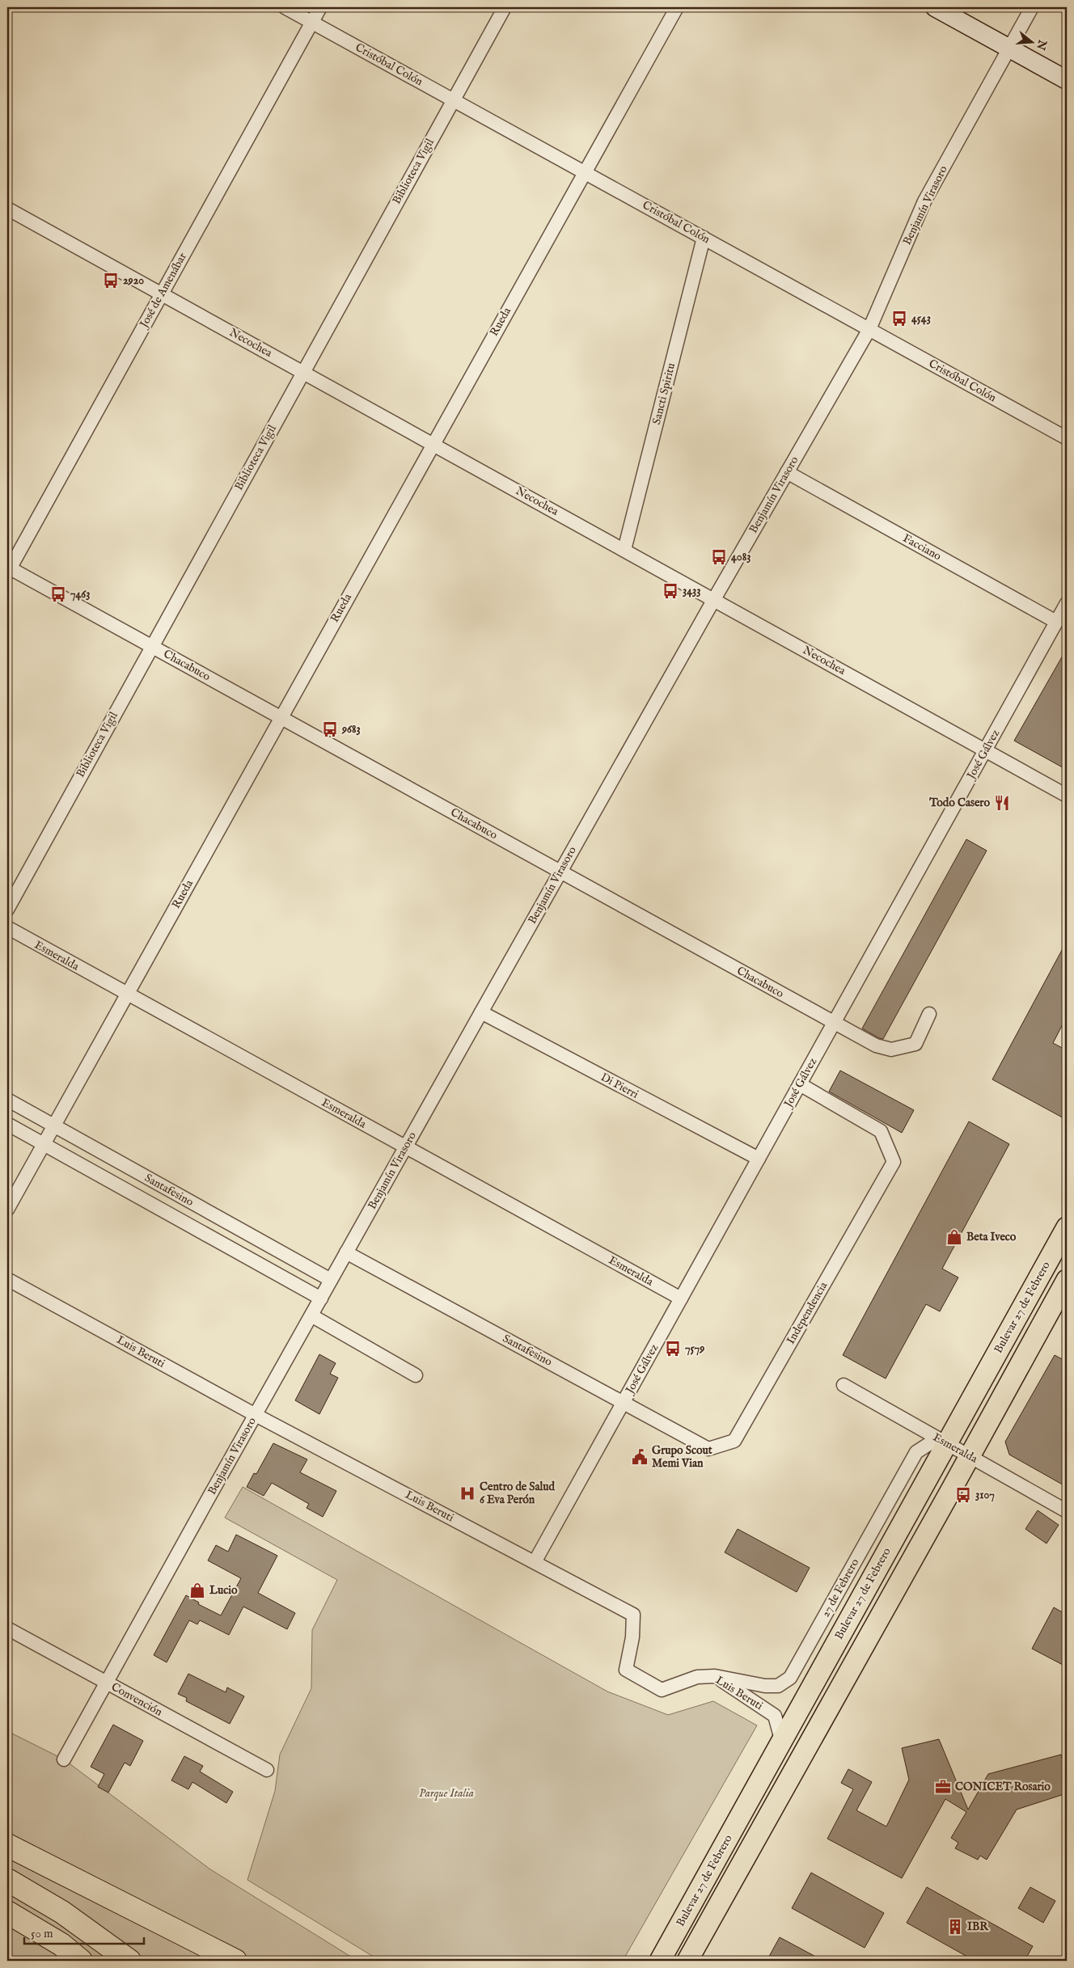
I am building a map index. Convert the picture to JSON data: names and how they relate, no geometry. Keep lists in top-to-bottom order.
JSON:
{
  "streets": {
    "main road": ["Bulevar 27 de Febrero"],
    "street": [
      "Cristóbal Colón",
      "Biblioteca Vigil",
      "Benjamín Virasoro",
      "José de Amenábar",
      "Rueda",
      "Necochea",
      "Sancti Spiritu",
      "Facciano",
      "Chacabuco",
      "José Gálvez",
      "Esmeralda",
      "Di Pierri",
      "Santafesino",
      "Independencia",
      "Luis Beruti",
      "27 de Febrero",
      "Convención"
    ]
  },
  "crossings": [
    ["Cristóbal Colón", "Biblioteca Vigil"],
    ["Cristóbal Colón", "Benjamín Virasoro"],
    ["Cristóbal Colón", "José de Amenábar"],
    ["Cristóbal Colón", "Rueda"],
    ["Cristóbal Colón", "Sancti Spiritu"],
    ["Biblioteca Vigil", "Necochea"],
    ["Biblioteca Vigil", "Chacabuco"],
    ["Benjamín Virasoro", "Necochea"],
    ["Benjamín Virasoro", "Facciano"],
    ["Benjamín Virasoro", "Chacabuco"],
    ["Benjamín Virasoro", "Esmeralda"],
    ["Benjamín Virasoro", "Di Pierri"],
    ["Benjamín Virasoro", "Santafesino"],
    ["Benjamín Virasoro", "Luis Beruti"],
    ["Benjamín Virasoro", "Convención"],
    ["José de Amenábar", "Necochea"],
    ["José de Amenábar", "Chacabuco"],
    ["Rueda", "Necochea"],
    ["Rueda", "Chacabuco"],
    ["Rueda", "Esmeralda"],
    ["Rueda", "Santafesino"],
    ["Necochea", "Sancti Spiritu"],
    ["Necochea", "José Gálvez"],
    ["Facciano", "José Gálvez"],
    ["Chacabuco", "José Gálvez"],
    ["José Gálvez", "Esmeralda"],
    ["José Gálvez", "Di Pierri"],
    ["José Gálvez", "Santafesino"],
    ["José Gálvez", "Independencia"],
    ["José Gálvez", "Luis Beruti"],
    ["Esmeralda", "Bulevar 27 de Febrero"],
    ["Esmeralda", "27 de Febrero"],
    ["Santafesino", "Independencia"],
    ["Bulevar 27 de Febrero", "Luis Beruti"],
    ["Bulevar 27 de Febrero", "27 de Febrero"],
    ["Luis Beruti", "27 de Febrero"]
  ],
  "parks": ["Parque Italia"],
  "places": {
    "bus stop": [
      "2920",
      "4543",
      "4083",
      "3433",
      "7463",
      "9683",
      "7579",
      "3107"
    ],
    "restaurant": ["Todo Casero"],
    "shop": ["Beta Iveco", "Lucio"],
    "public building": ["Grupo Scout Memi Vian"],
    "hospital": ["Centro de Salud 6 Eva Perón"],
    "office": ["CONICET Rosario"],
    "building": ["IBR"]
  },
  "scale_bar": "50 m",
  "north": "right"
}
